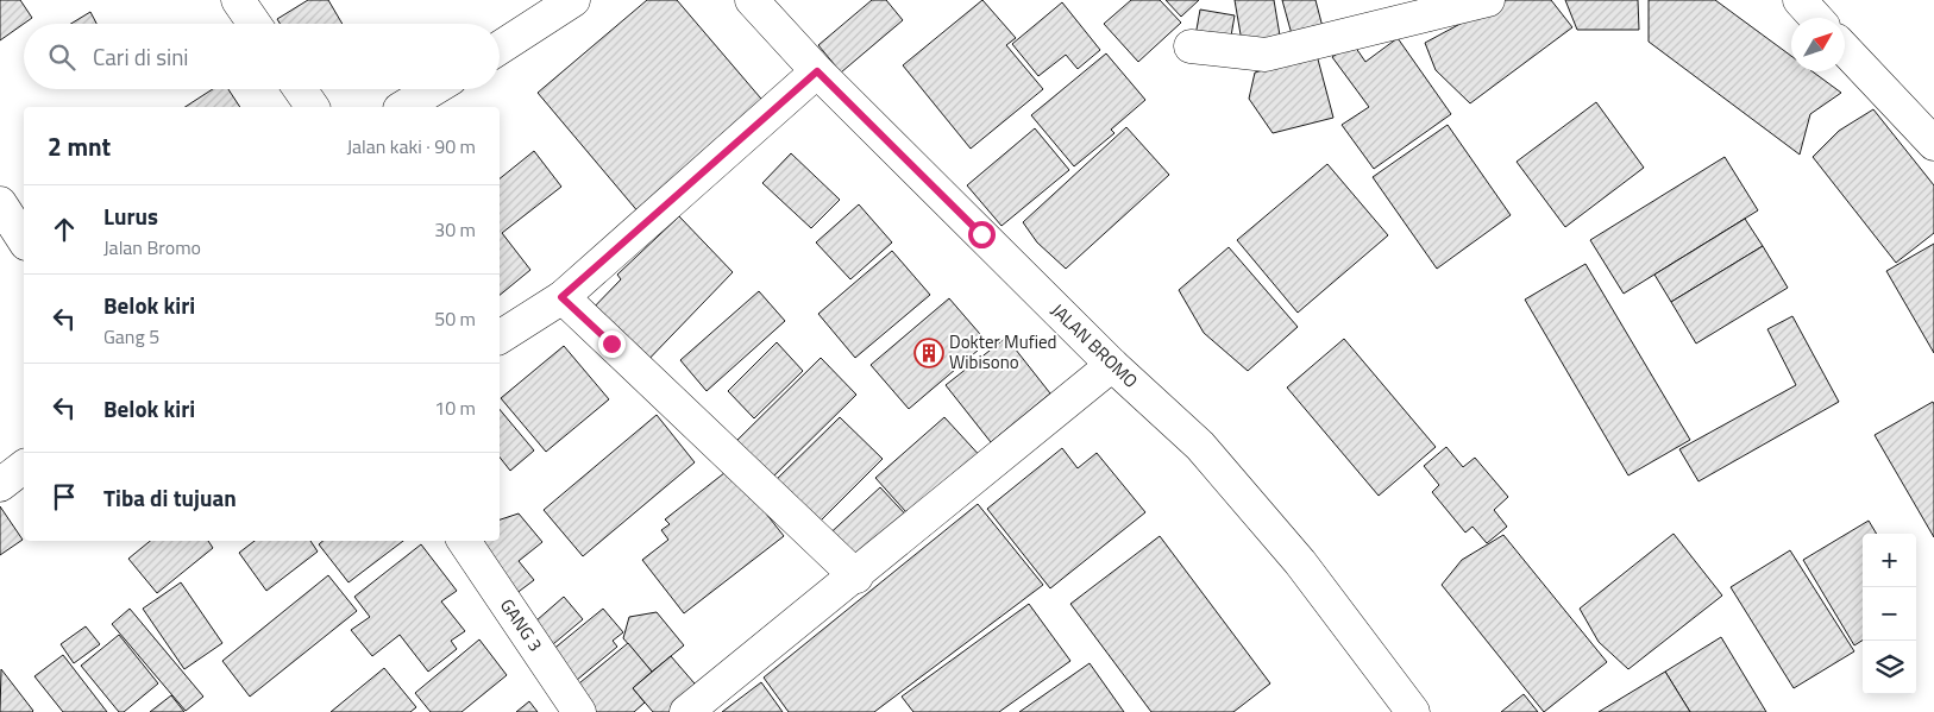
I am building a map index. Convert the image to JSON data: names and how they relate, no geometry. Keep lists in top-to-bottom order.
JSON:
{
  "streets": {
    "street": ["JALAN BROMO", "GANG 3"]
  },
  "places": {
    "building": ["Dokter Mufied Wibisono"]
  },
  "north": "top right",
  "page": {
    "search": "Cari di sini",
    "heading": ["2 mnt", "Jalan kaki · 90 m"],
    "list": [
      ["Lurus", "Jalan Bromo", "30 m"],
      ["Belok kiri", "Gang 5", "50 m"],
      ["Belok kiri", "10 m"],
      "Tiba di tujuan"
    ],
    "map_buttons": ["+", "−"]
  }
}
